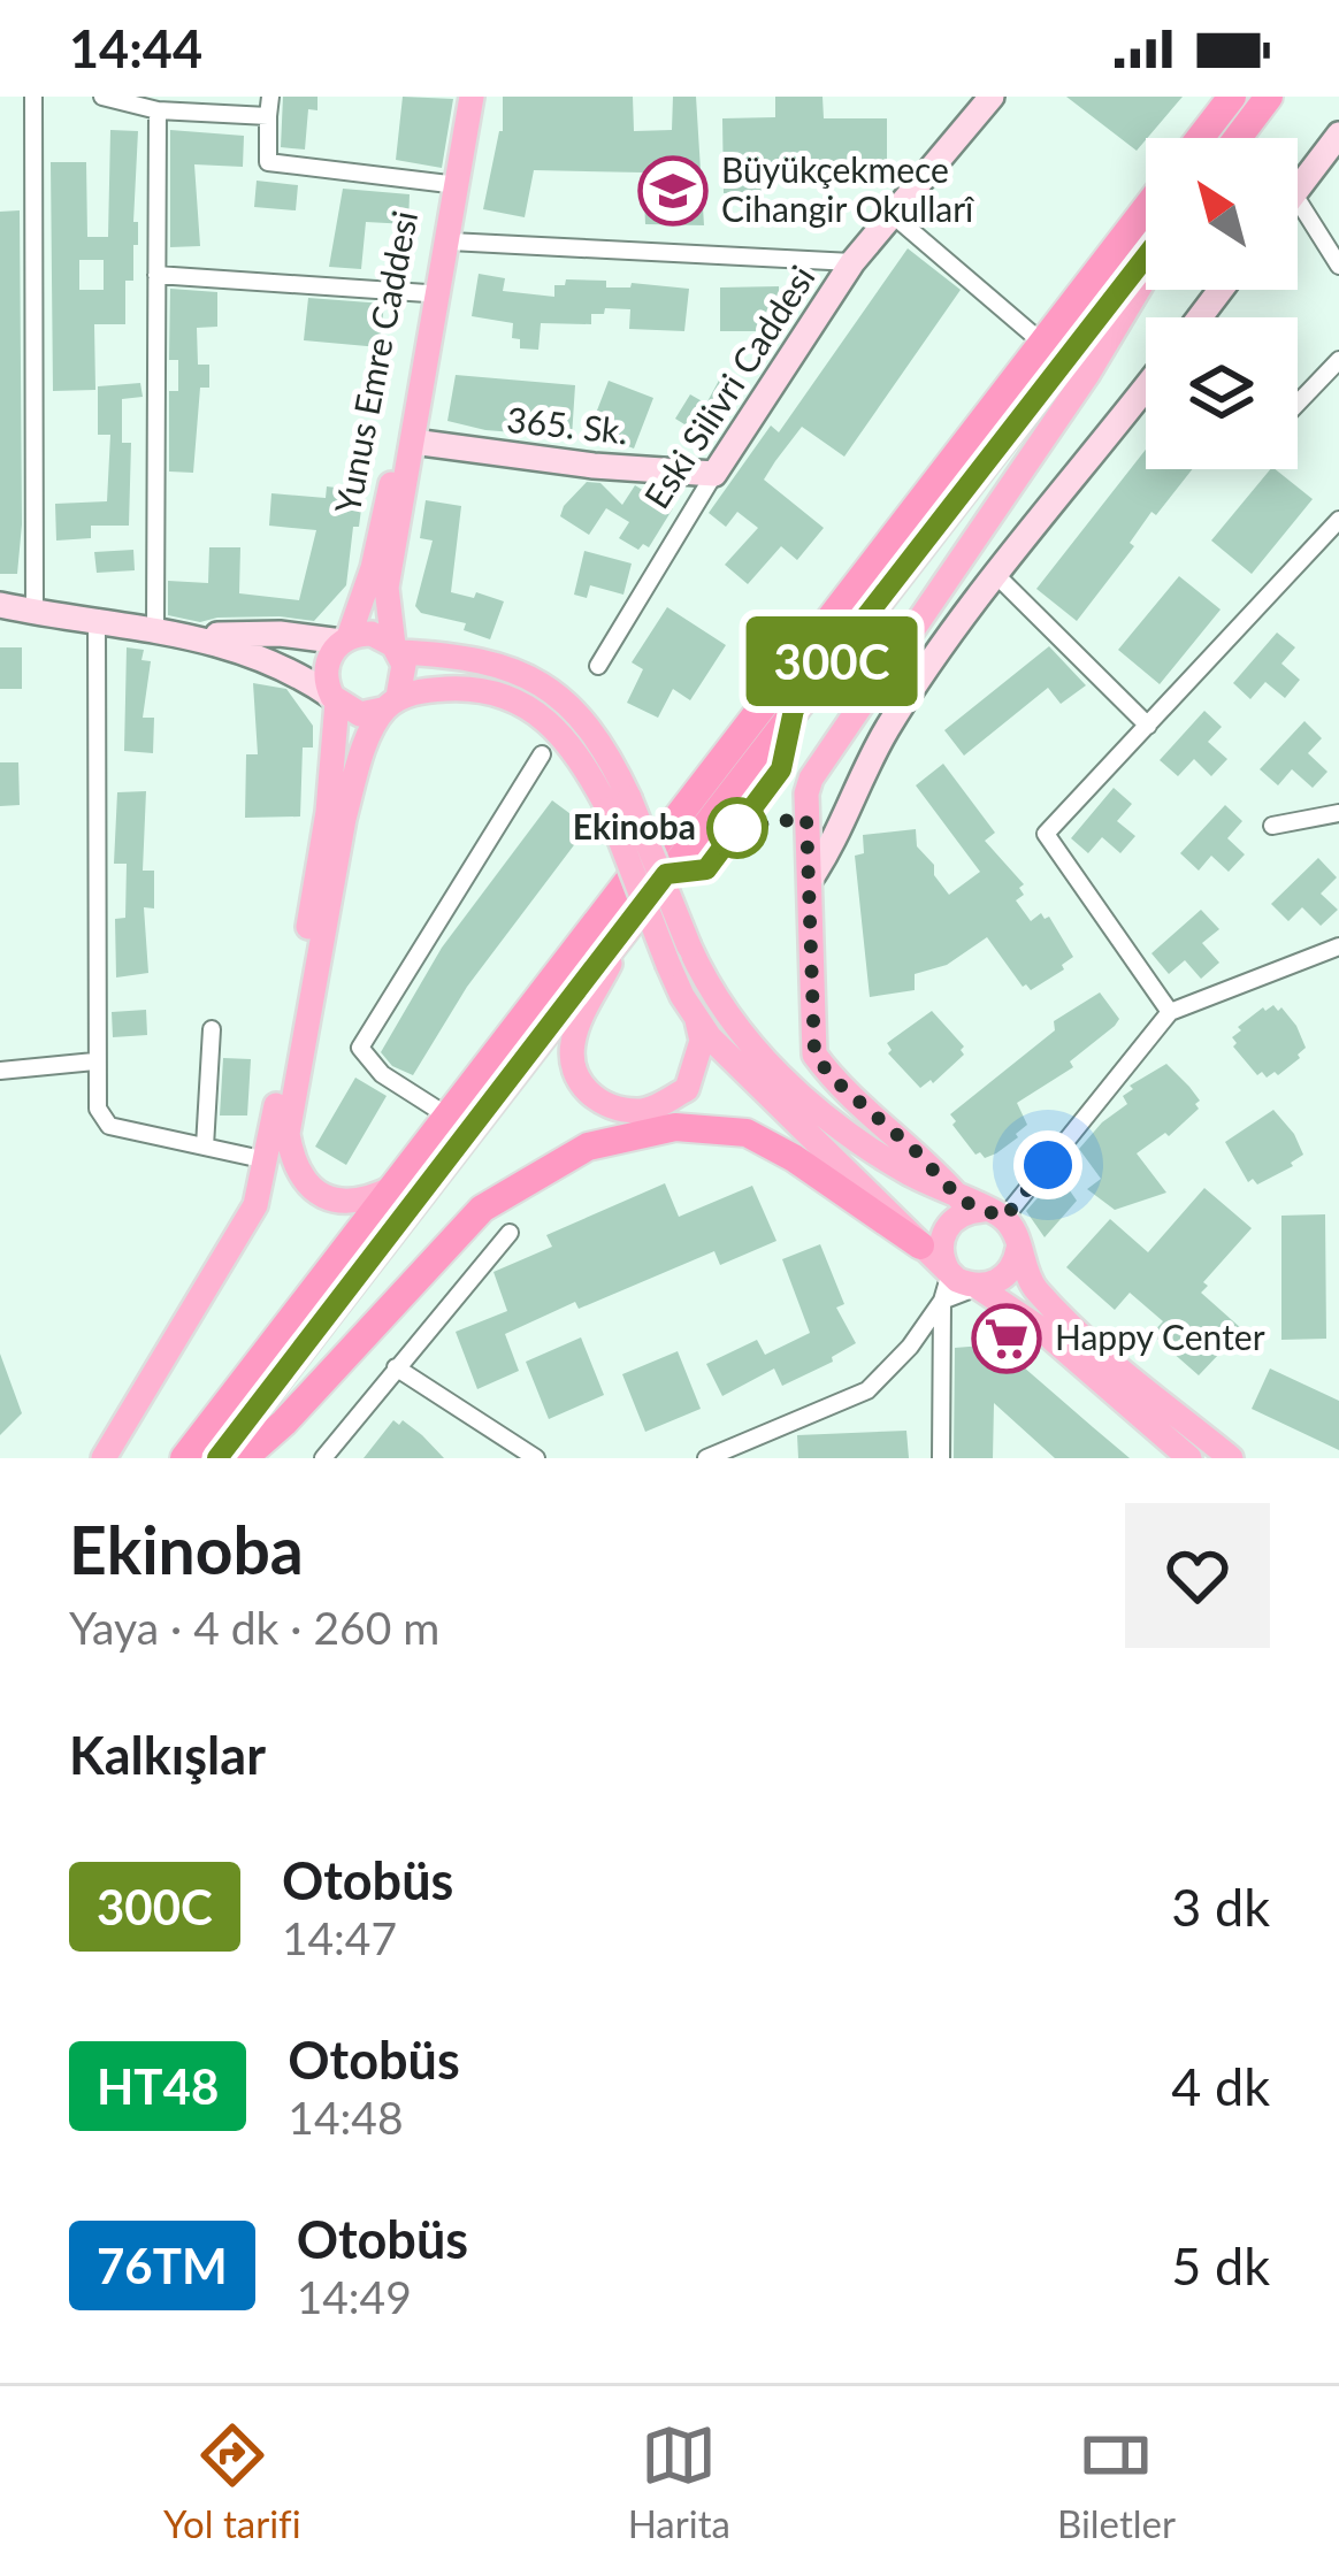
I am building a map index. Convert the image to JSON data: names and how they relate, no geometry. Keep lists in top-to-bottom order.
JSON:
{
  "streets": {
    "main road": ["Yunus Emre Caddesi", "Eski Silivri Caddesi", "365. Sk."]
  },
  "crossings": [
    ["Yunus Emre Caddesi", "365. Sk."],
    ["Eski Silivri Caddesi", "365. Sk."]
  ],
  "places": {
    "school or university": ["Büyükçekmece Cihangir Okullarî"],
    "other": ["Ekinoba"],
    "supermarket": ["Happy Center"]
  },
  "lines": ["bus line 300C"],
  "north": "top left",
  "page": {
    "status": "14:44",
    "on_map": "300C",
    "heading": [
      ["Ekinoba", "Yaya · 4 dk · 260 m"],
      "Kalkışlar"
    ],
    "list": [
      {
        "mark": "300C",
        "name": "Otobüs",
        "note": "14:47",
        "value": "3 dk"
      },
      {
        "mark": "HT48",
        "name": "Otobüs",
        "note": "14:48",
        "value": "4 dk"
      },
      {
        "mark": "76TM",
        "name": "Otobüs",
        "note": "14:49",
        "value": "5 dk"
      }
    ],
    "tabs": ["Yol tarifi", "Harita", "Biletler"]
  }
}
